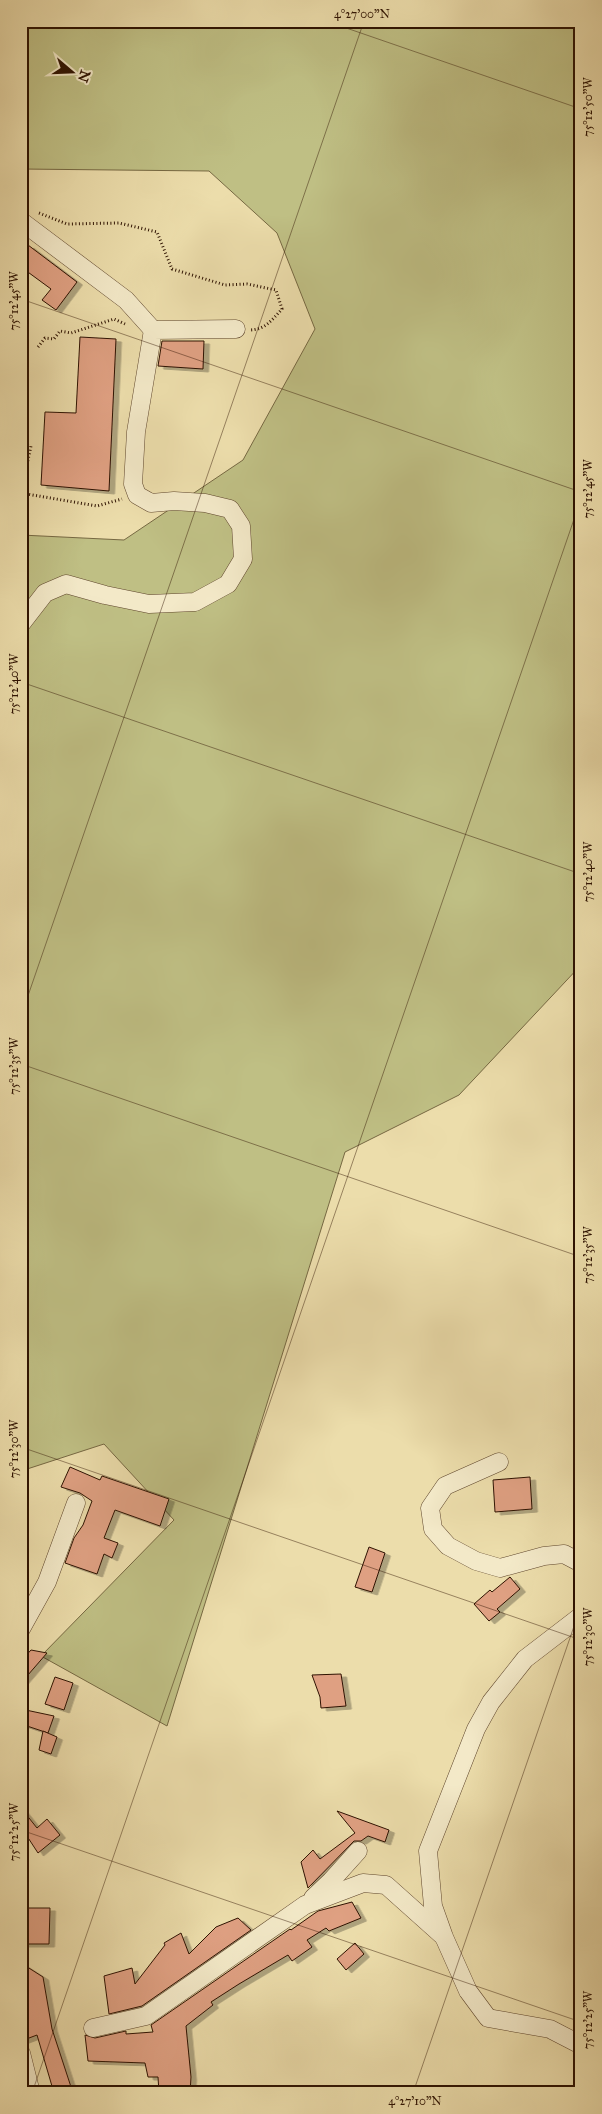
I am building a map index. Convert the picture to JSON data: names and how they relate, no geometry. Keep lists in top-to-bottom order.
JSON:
{
  "north": "right",
  "coordinates": [
    "4°27'00\"N",
    "75°12'50\"W",
    "75°12'45\"W",
    "75°12'40\"W",
    "75°12'35\"W",
    "75°12'30\"W",
    "75°12'25\"W",
    "4°27'10\"N"
  ]
}
